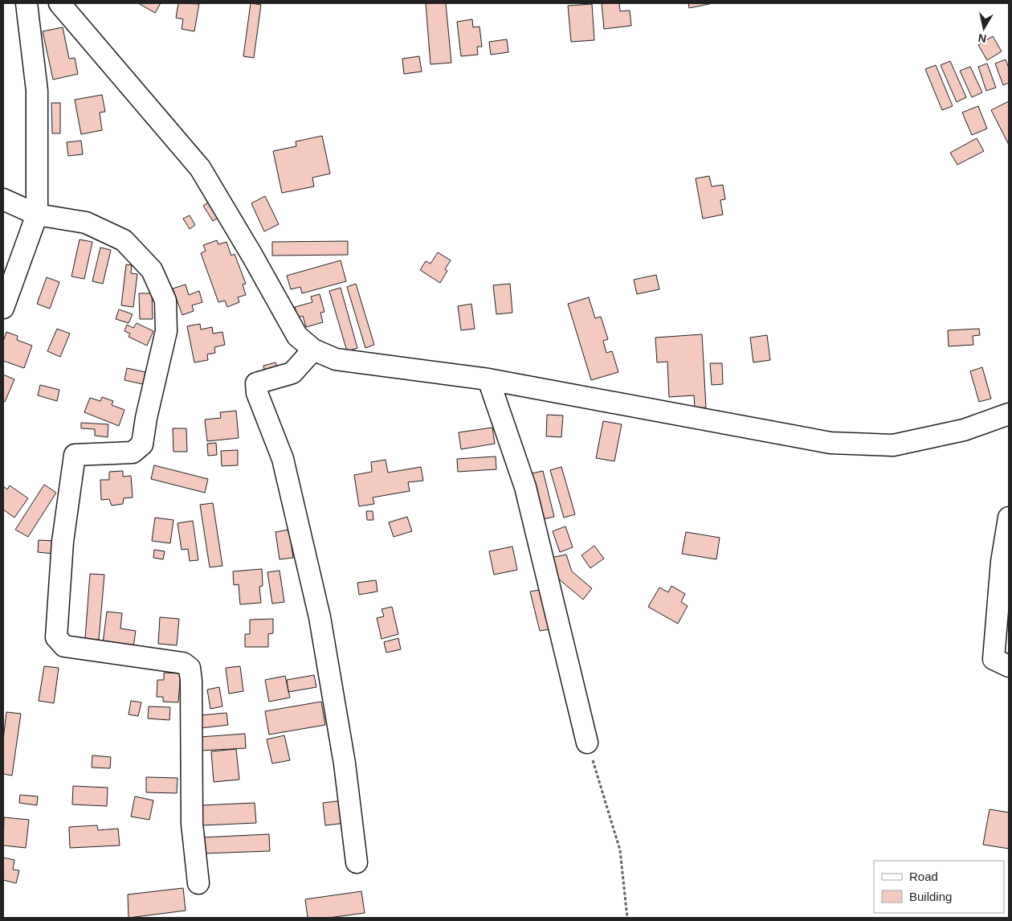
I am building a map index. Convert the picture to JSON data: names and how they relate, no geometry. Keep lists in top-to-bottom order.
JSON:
{
  "legend": ["Road", "Building"],
  "north": "bottom"
}
